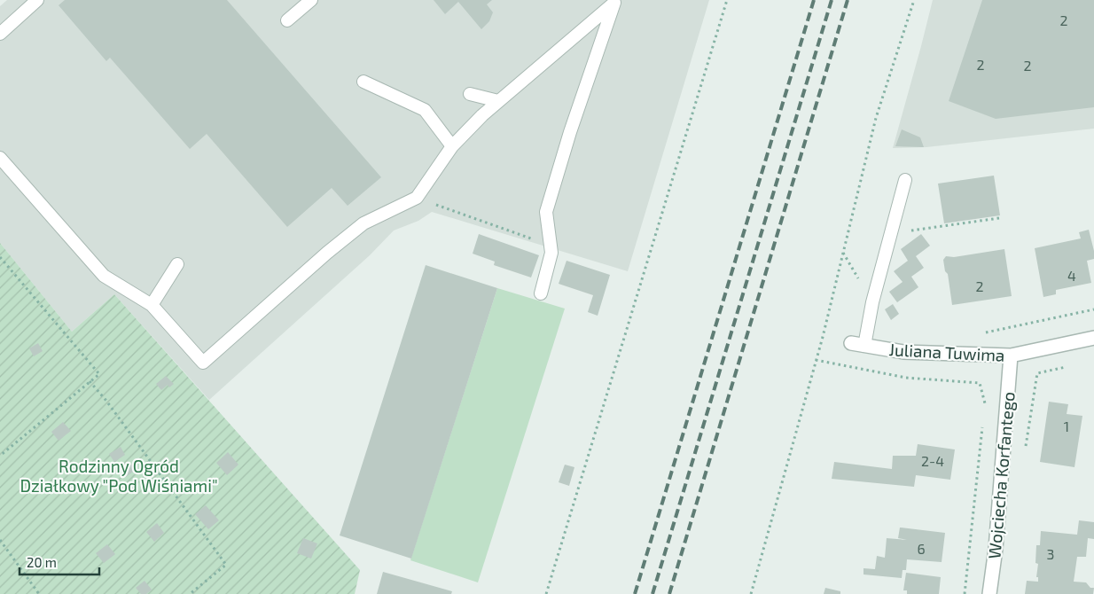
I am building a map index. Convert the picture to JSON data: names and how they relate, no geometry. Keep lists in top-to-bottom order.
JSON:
{
  "streets": {
    "street": ["Juliana Tuwima", "Wojciecha Korfantego"]
  },
  "crossings": [
    ["Juliana Tuwima", "Wojciecha Korfantego"]
  ],
  "parks": ["Rodzinny Ogród Działkowy \"Pod Wiśniami\""],
  "house_numbers": [
    "2",
    "2",
    "2",
    "4",
    "2",
    "1",
    "2-4",
    "6",
    "3"
  ],
  "scale_bar": "20 m"
}
